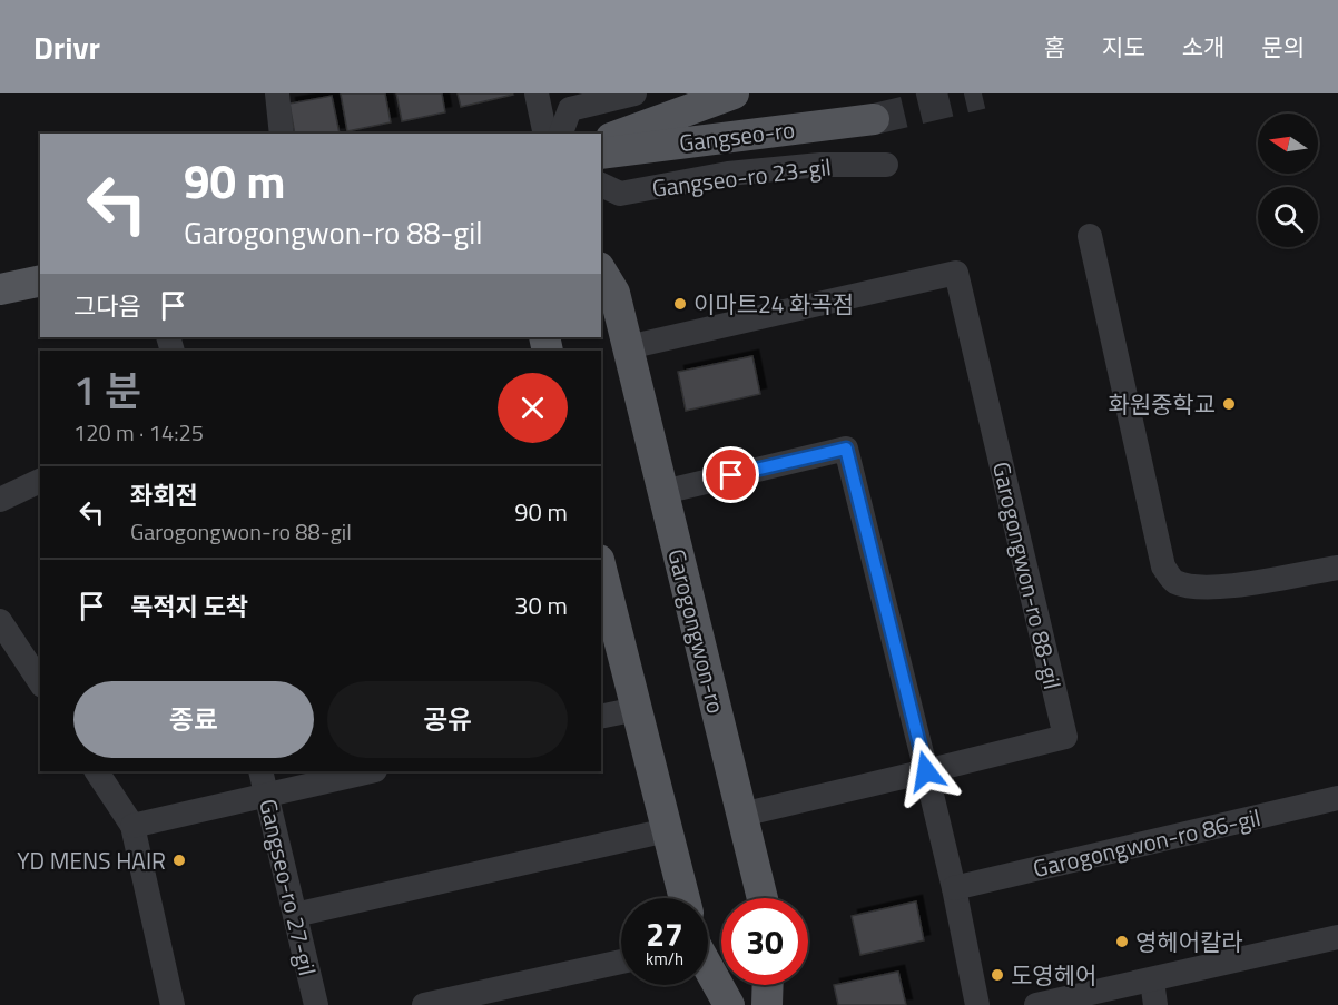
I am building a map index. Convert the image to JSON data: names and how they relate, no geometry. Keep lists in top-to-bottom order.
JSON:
{
  "streets": {
    "main road": ["Gangseo-ro", "Garogongwon-ro"],
    "street": [
      "Gangseo-ro 23-gil",
      "Garogongwon-ro 88-gil",
      "Garogongwon-ro 86-gil",
      "Gangseo-ro 27-gil"
    ]
  },
  "crossings": [
    ["Garogongwon-ro 88-gil", "Garogongwon-ro"]
  ],
  "places": [
    "이마트24 화곡점",
    "화원중학교",
    "YD MENS HAIR",
    "영헤어칼라",
    "도영헤어"
  ],
  "north": "left",
  "page": {
    "header": "Drivr",
    "nav": [
      "홈",
      "지도",
      "소개",
      "문의"
    ],
    "turn": ["90 m", "Garogongwon-ro 88-gil"],
    "then": "그다음",
    "heading": ["1 분", "120 m · 14:25"],
    "list": [
      {
        "name": "좌회전",
        "note": "Garogongwon-ro 88-gil",
        "value": "90 m"
      },
      {
        "name": "목적지 도착",
        "value": "30 m"
      }
    ],
    "buttons": ["종료", "공유"],
    "speed": "27 km/h",
    "limit": "30"
  }
}
